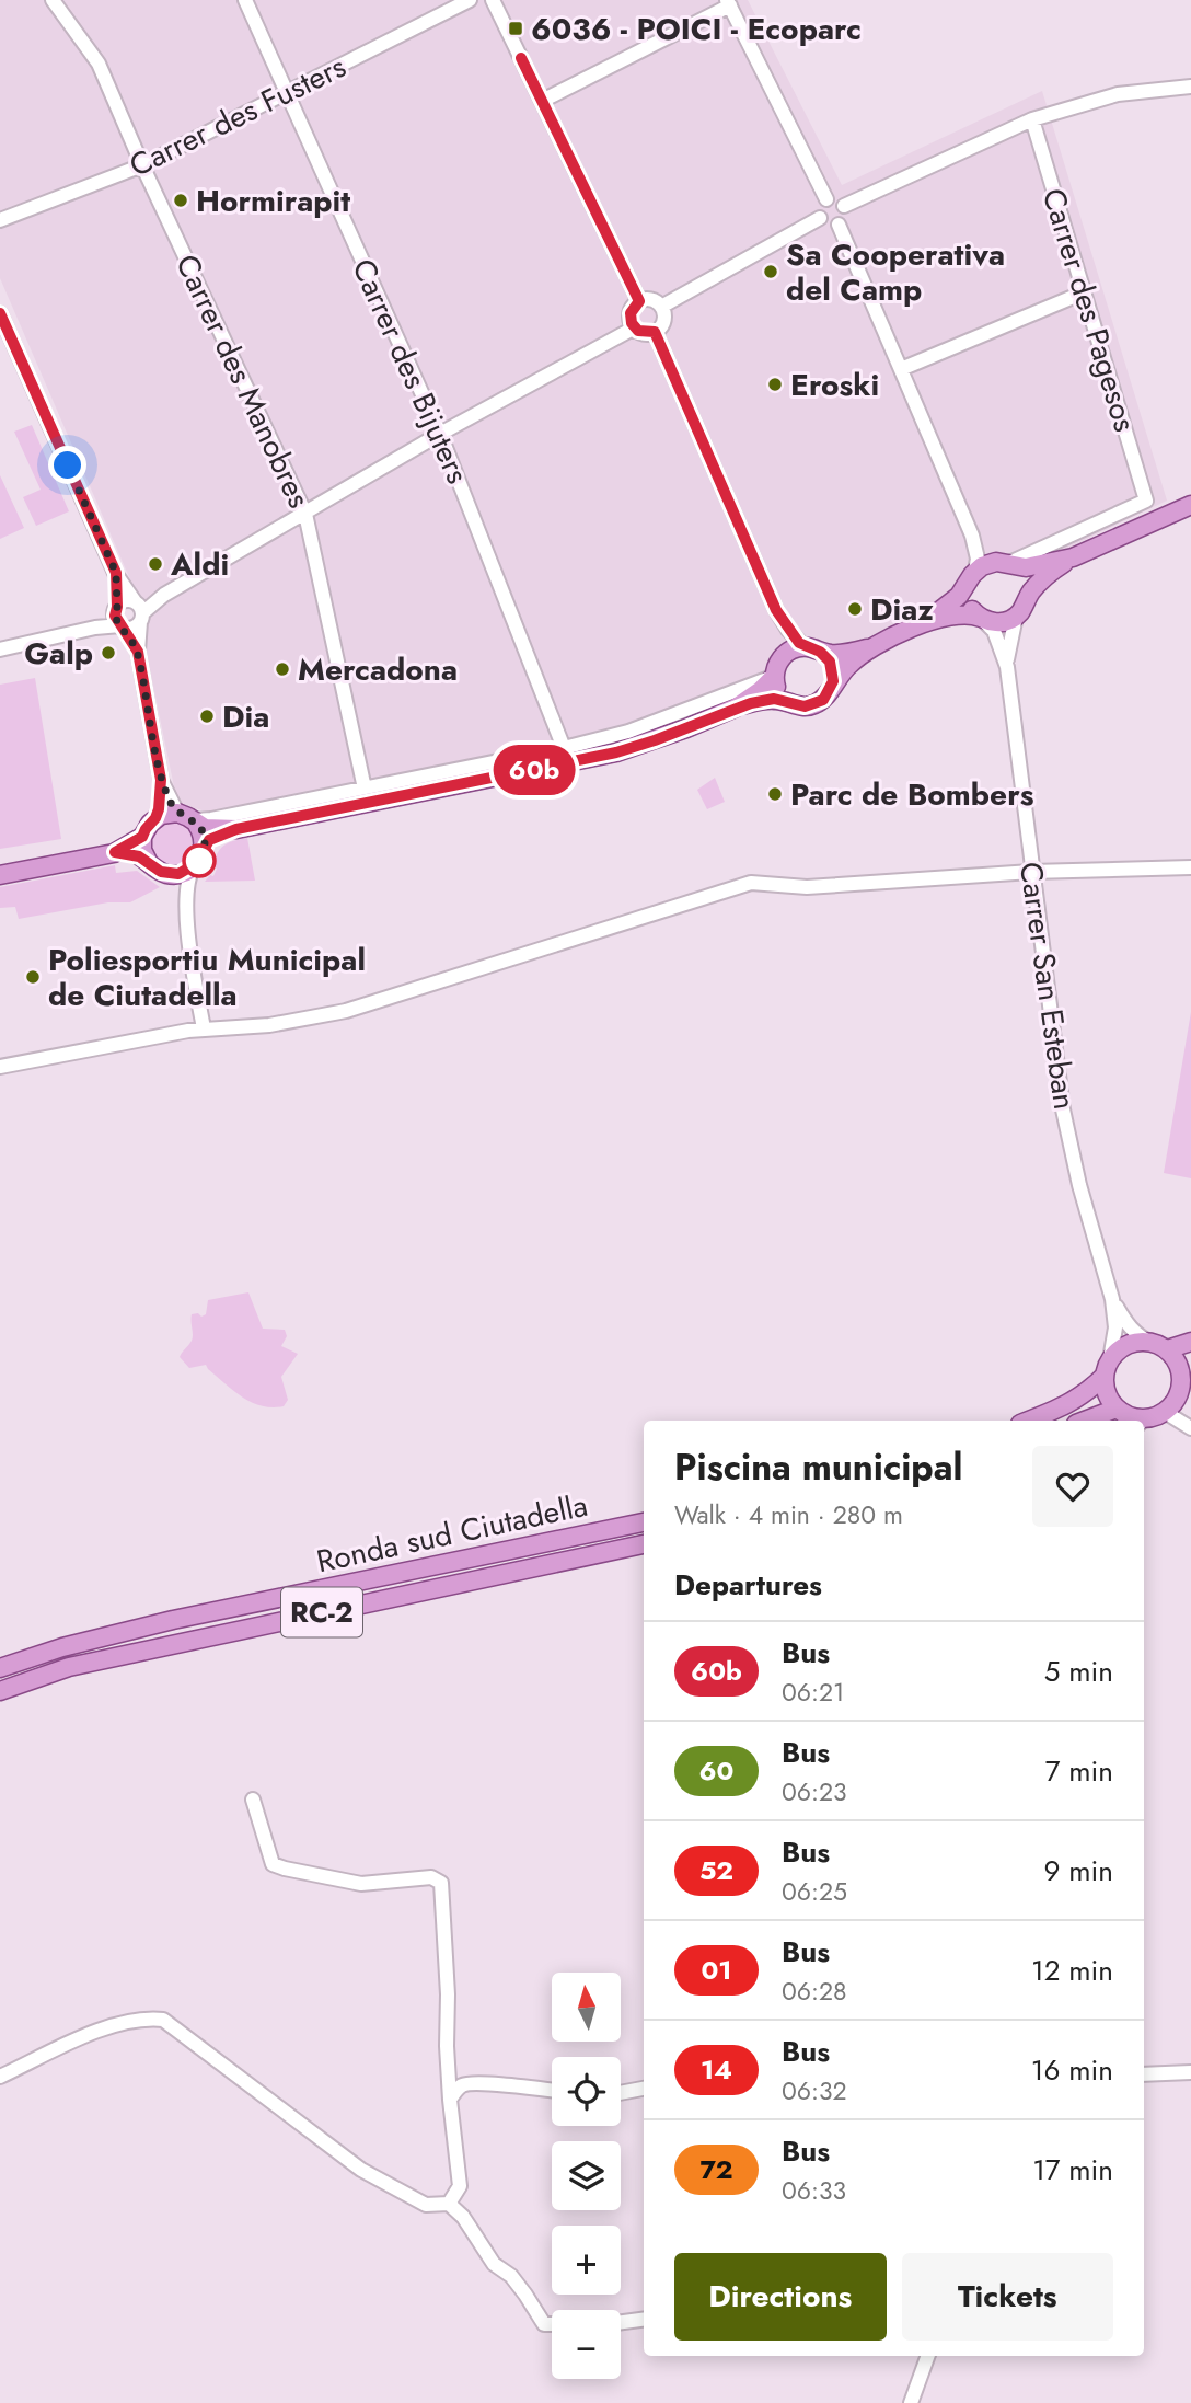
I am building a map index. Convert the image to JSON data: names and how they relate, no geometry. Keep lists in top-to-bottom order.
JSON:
{
  "streets": {
    "main road": ["Ronda sud Ciutadella", "RC-2"],
    "street": [
      "Carrer des Fusters",
      "Carrer des Pagesos",
      "Carrer des Bijuters",
      "Carrer des Manobres",
      "Carrer San Esteban"
    ]
  },
  "crossings": [
    ["Carrer des Fusters", "Carrer des Bijuters"],
    ["Carrer des Fusters", "Carrer des Manobres"],
    ["Carrer des Pagesos", "Carrer San Esteban"]
  ],
  "places": {
    "transit": ["6036 - POICI - Ecoparc"],
    "other": [
      "Hormirapit",
      "Sa Cooperativa del Camp",
      "Eroski",
      "Aldi",
      "Diaz",
      "Galp",
      "Mercadona",
      "Dia",
      "Parc de Bombers",
      "Poliesportiu Municipal de Ciutadella"
    ]
  },
  "lines": ["bus line 60b"],
  "north": "top",
  "page": {
    "on_map": "60b",
    "heading": [
      ["Piscina municipal", "Walk · 4 min · 280 m"],
      "Departures"
    ],
    "list": [
      {
        "mark": "60b",
        "name": "Bus",
        "note": "06:21",
        "value": "5 min"
      },
      {
        "mark": "60",
        "name": "Bus",
        "note": "06:23",
        "value": "7 min"
      },
      {
        "mark": "52",
        "name": "Bus",
        "note": "06:25",
        "value": "9 min"
      },
      {
        "mark": "01",
        "name": "Bus",
        "note": "06:28",
        "value": "12 min"
      },
      {
        "mark": "14",
        "name": "Bus",
        "note": "06:32",
        "value": "16 min"
      },
      {
        "mark": "72",
        "name": "Bus",
        "note": "06:33",
        "value": "17 min"
      }
    ],
    "map_buttons": ["+", "−"],
    "buttons": ["Directions", "Tickets"]
  }
}
